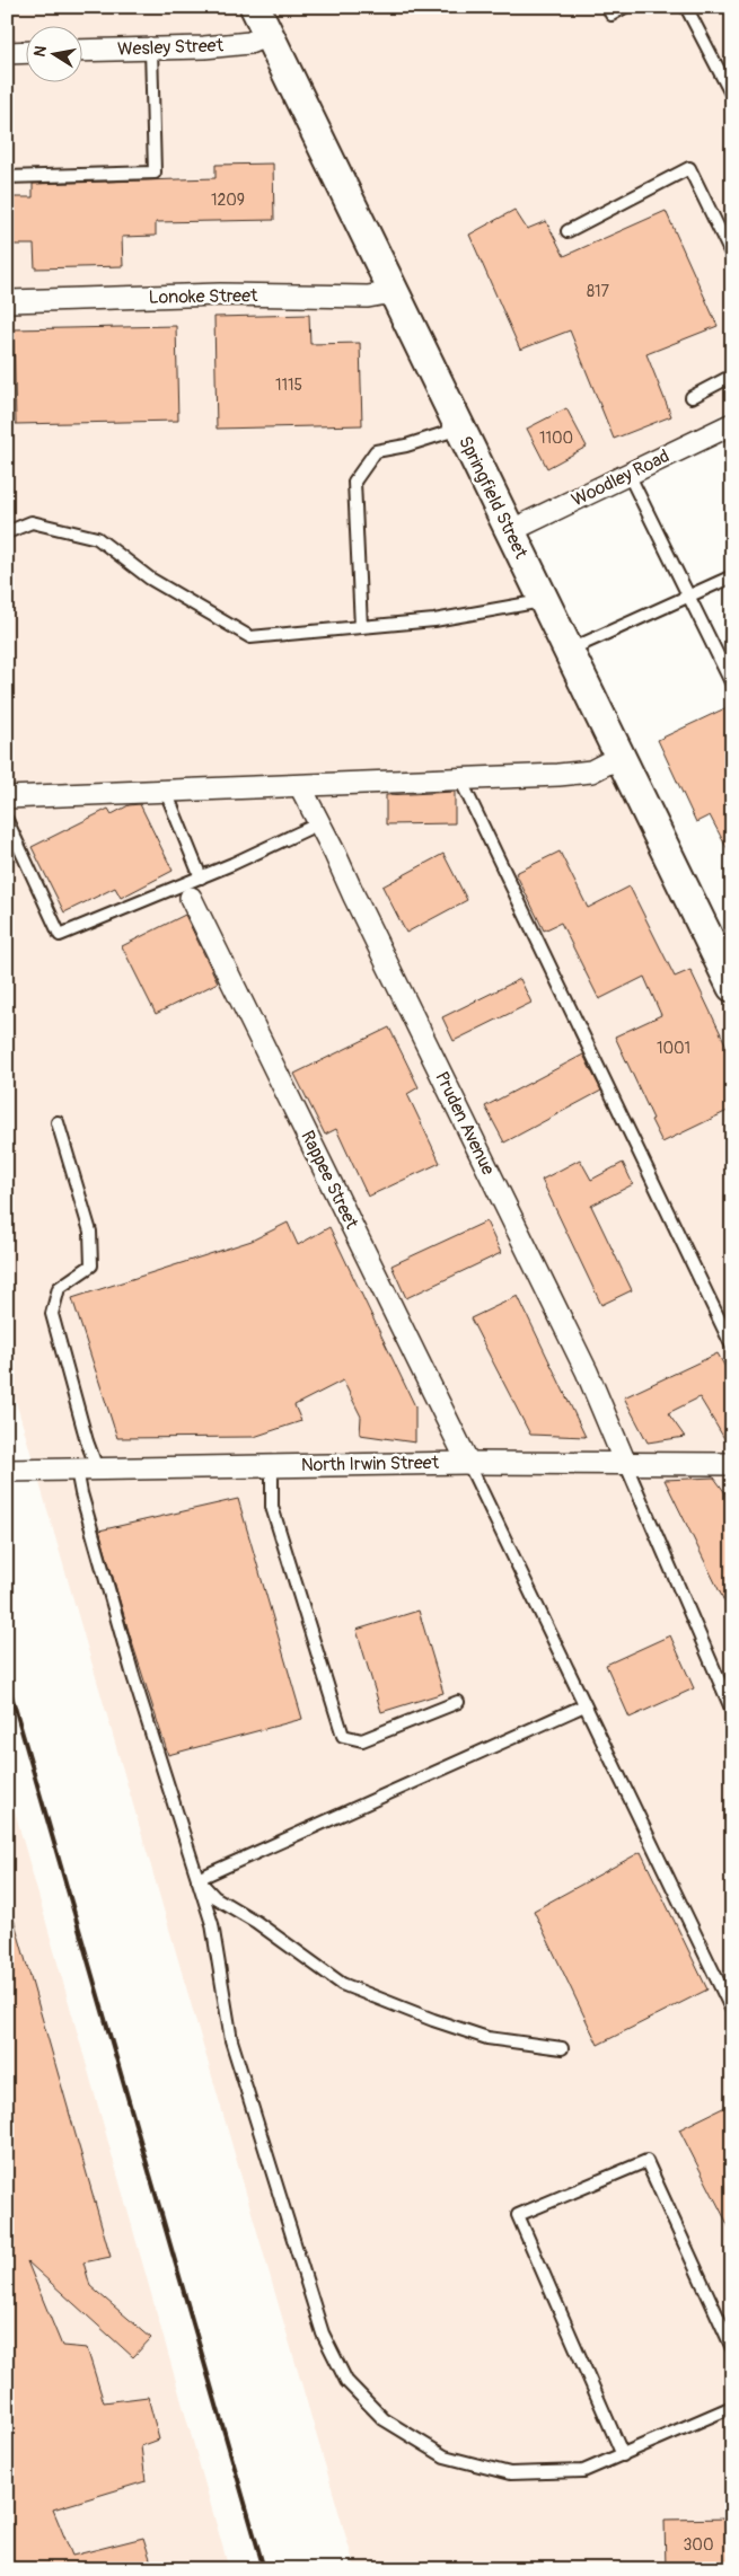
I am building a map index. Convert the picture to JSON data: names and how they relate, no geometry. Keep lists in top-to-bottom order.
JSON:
{
  "streets": {
    "main road": ["Springfield Street"],
    "street": [
      "Wesley Street",
      "Lonoke Street",
      "Woodley Road",
      "Pruden Avenue",
      "Rappee Street",
      "North Irwin Street"
    ]
  },
  "crossings": [
    ["Wesley Street", "Springfield Street"],
    ["Lonoke Street", "Springfield Street"],
    ["Woodley Road", "Springfield Street"],
    ["Pruden Avenue", "North Irwin Street"],
    ["Rappee Street", "North Irwin Street"]
  ],
  "house_numbers": [
    "1209",
    "817",
    "1115",
    "1100",
    "1001",
    "300"
  ],
  "north": "left"
}
